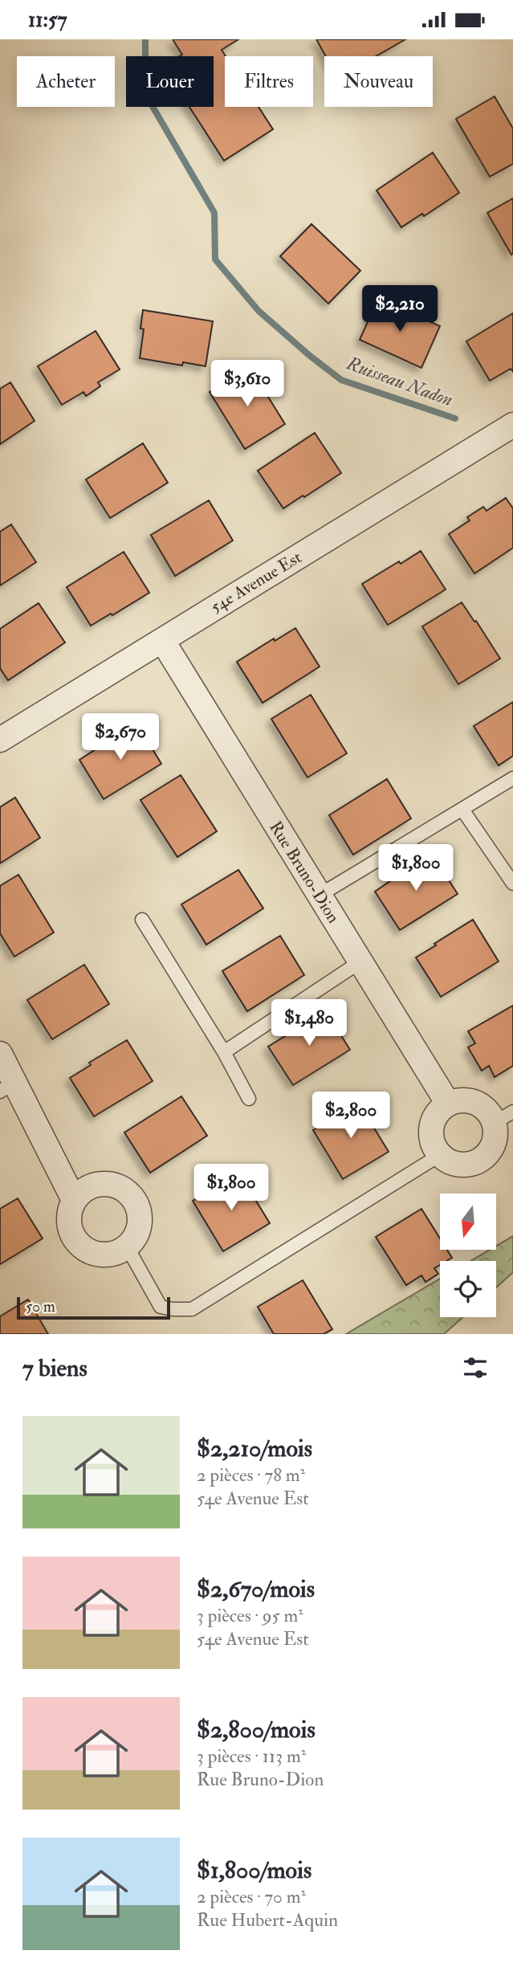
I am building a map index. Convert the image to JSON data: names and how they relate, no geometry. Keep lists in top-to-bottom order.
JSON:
{
  "streets": {
    "street": ["54e Avenue Est", "Rue Bruno-Dion"]
  },
  "crossings": [
    ["54e Avenue Est", "Rue Bruno-Dion"]
  ],
  "water": ["Ruisseau Nadon"],
  "scale_bar": "50 m",
  "north": "bottom",
  "page": {
    "status": "11:57",
    "chip": [
      "Acheter",
      "Louer",
      "Filtres",
      "Nouveau"
    ],
    "price": [
      "$2,210",
      "$3,610",
      "$2,670",
      "$1,800",
      "$1,480",
      "$2,800",
      "$1,800"
    ],
    "scale": "50 m",
    "heading": "7 biens",
    "list": [
      {
        "name": "$2,210/mois",
        "note": "2 pièces · 78 m² · 54e Avenue Est"
      },
      {
        "name": "$2,670/mois",
        "note": "3 pièces · 95 m² · 54e Avenue Est"
      },
      {
        "name": "$2,800/mois",
        "note": "3 pièces · 113 m² · Rue Bruno-Dion"
      },
      {
        "name": "$1,800/mois",
        "note": "2 pièces · 70 m² · Rue Hubert-Aquin"
      }
    ]
  }
}
